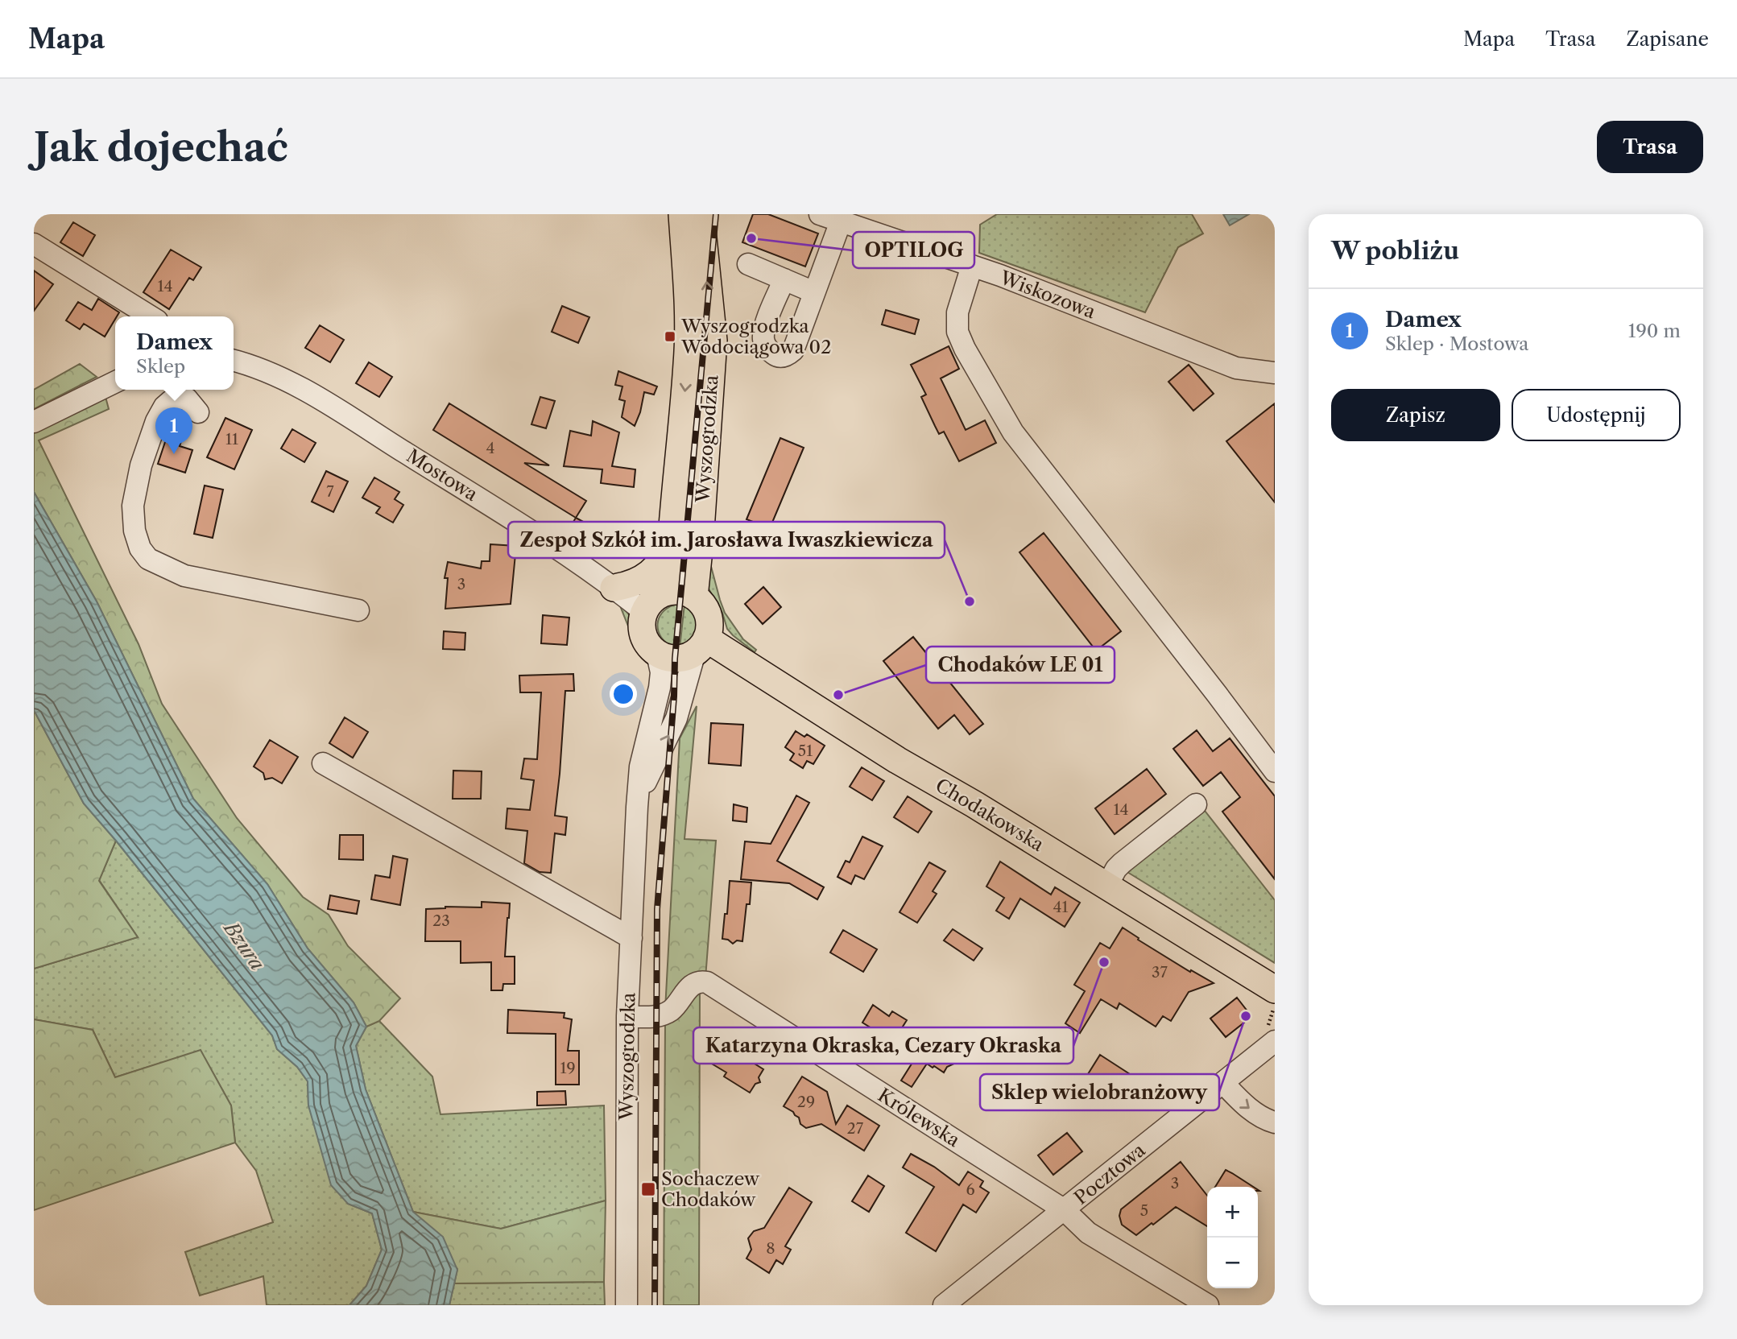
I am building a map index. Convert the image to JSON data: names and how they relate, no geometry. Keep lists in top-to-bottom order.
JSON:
{
  "streets": {
    "main road": ["Wyszogrodzka", "Chodakowska"],
    "street": [
      "Wiskozowa",
      "Mostowa",
      "Królewska",
      "Pocztowa"
    ]
  },
  "crossings": [
    ["Wyszogrodzka", "Mostowa"],
    ["Wyszogrodzka", "Chodakowska"],
    ["Wyszogrodzka", "Królewska"],
    ["Mostowa", "Chodakowska"],
    ["Królewska", "Pocztowa"]
  ],
  "water": ["Bzura"],
  "places": {
    "other": [
      "OPTILOG",
      "Zespoł Szkół im. Jarosława Iwaszkiewicza",
      "Chodaków LE 01",
      "Katarzyna Okraska, Cezary Okraska",
      "Sklep wielobranżowy"
    ],
    "transit": ["Wyszogrodzka Wodociągowa 02", "Sochaczew Chodaków"]
  },
  "house_numbers": [
    "14",
    "11",
    "4",
    "7",
    "3",
    "51",
    "14",
    "41",
    "23",
    "37",
    "19",
    "29",
    "27",
    "3",
    "6",
    "5",
    "8"
  ],
  "page": {
    "header": "Mapa",
    "nav": ["Mapa", "Trasa", "Zapisane"],
    "buttons": [
      "Trasa",
      ["Zapisz", "Udostępnij"]
    ],
    "title": "Jak dojechać",
    "heading": "W pobliżu",
    "list": [
      {
        "mark": "1",
        "name": "Damex",
        "note": "Sklep · Mostowa",
        "value": "190 m"
      }
    ],
    "popup": ["Damex", "Sklep"],
    "pins": "1",
    "map_buttons": ["+", "−"]
  }
}
